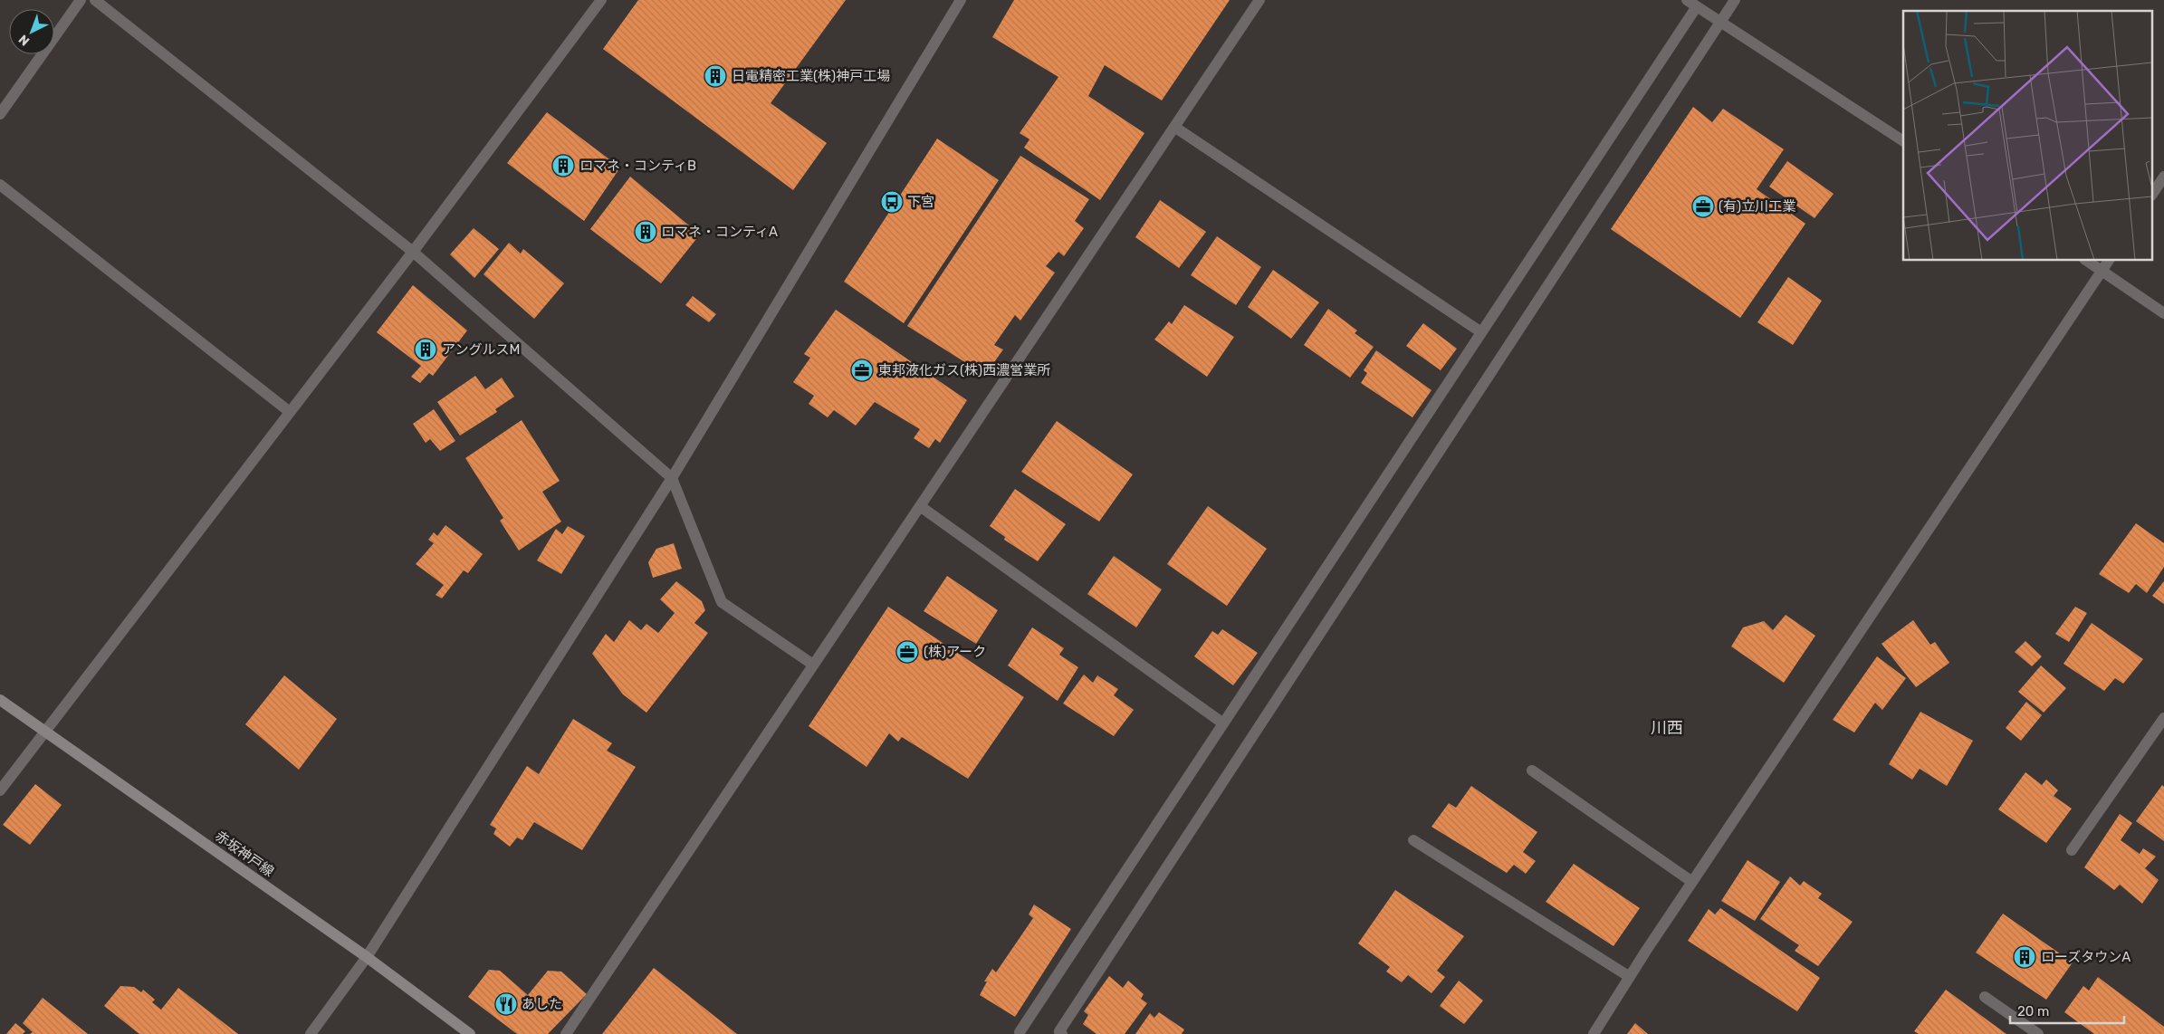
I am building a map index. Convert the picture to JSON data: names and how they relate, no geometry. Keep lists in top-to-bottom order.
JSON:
{
  "streets": {
    "main road": ["赤坂神戸線"]
  },
  "districts": ["川西"],
  "places": {
    "building": [
      "日電精密工業(株)神戸工場",
      "ロマネ・コンティB",
      "ロマネ・コンティA",
      "アングルスM",
      "ローズタウンA"
    ],
    "bus stop": ["下宮"],
    "office": ["(有)立川工業", "東邦液化ガス(株)西濃営業所", "(株)アーク"],
    "restaurant": ["あした"]
  },
  "scale_bar": "20 m",
  "north": "bottom left"
}
